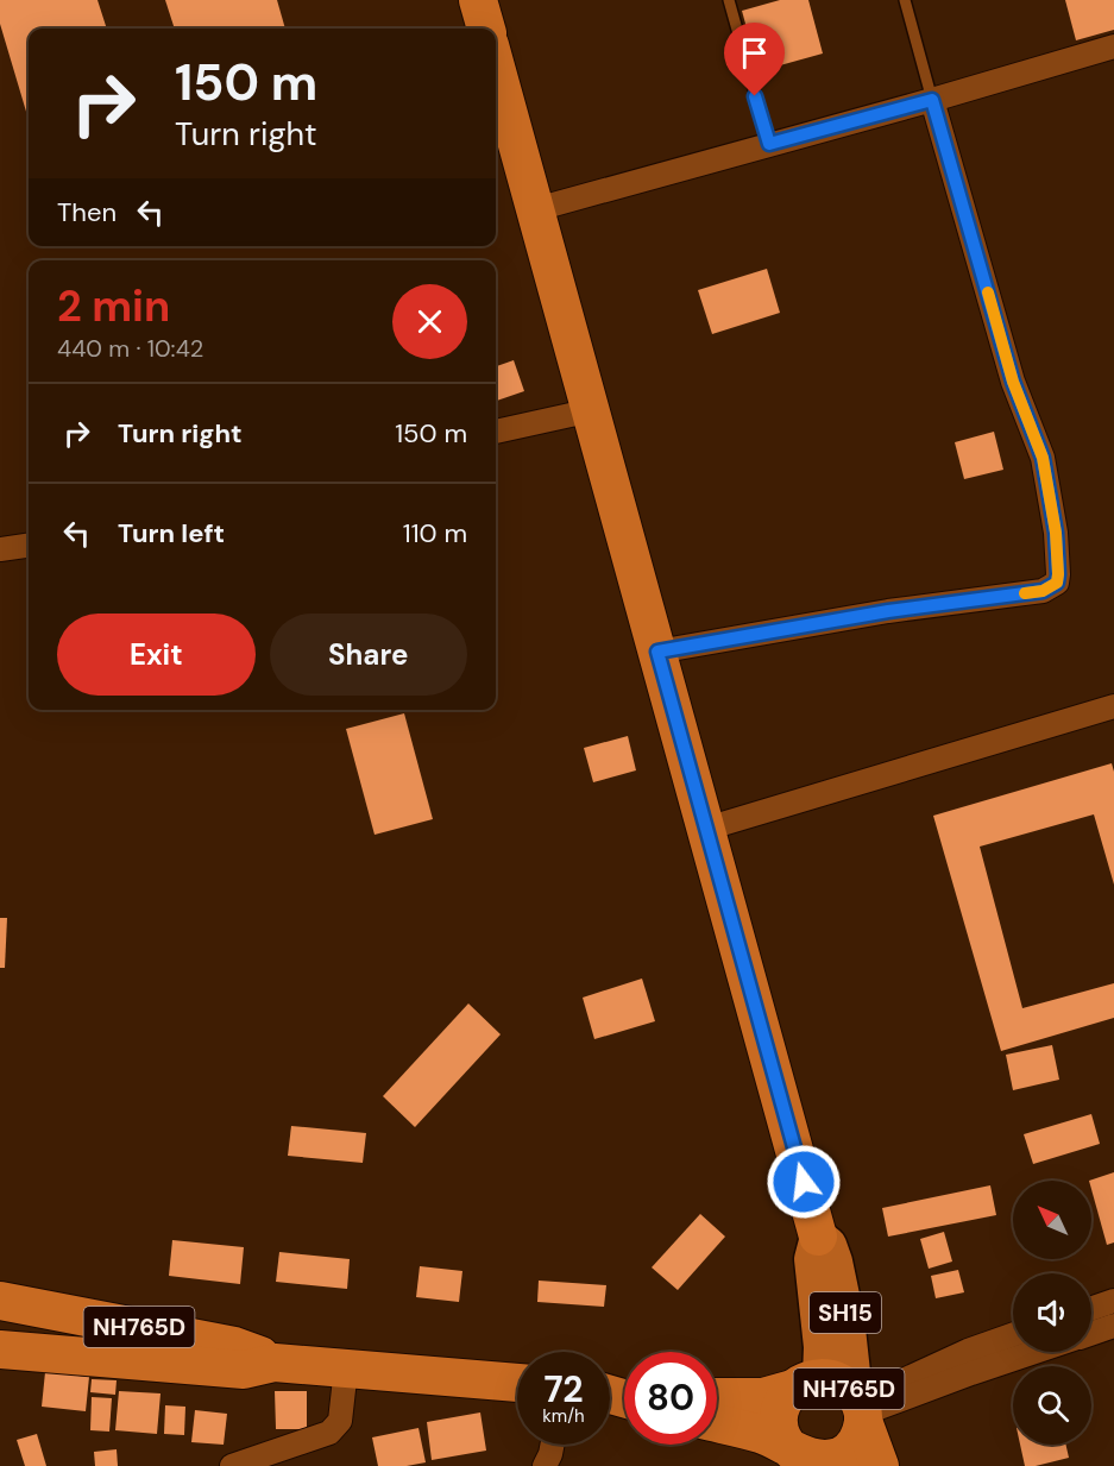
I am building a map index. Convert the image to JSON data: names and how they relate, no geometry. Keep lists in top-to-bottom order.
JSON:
{
  "streets": {
    "highway": ["NH765D"],
    "main road": ["SH15"]
  },
  "crossings": [
    ["SH15", "NH765D"]
  ],
  "north": "top left",
  "page": {
    "turn": ["150 m", "Turn right"],
    "then": "Then",
    "heading": ["2 min", "440 m · 10:42"],
    "list": [
      {
        "name": "Turn right",
        "value": "150 m"
      },
      {
        "name": "Turn left",
        "value": "110 m"
      }
    ],
    "buttons": ["Exit", "Share"],
    "speed": "72 km/h",
    "limit": "80"
  }
}
